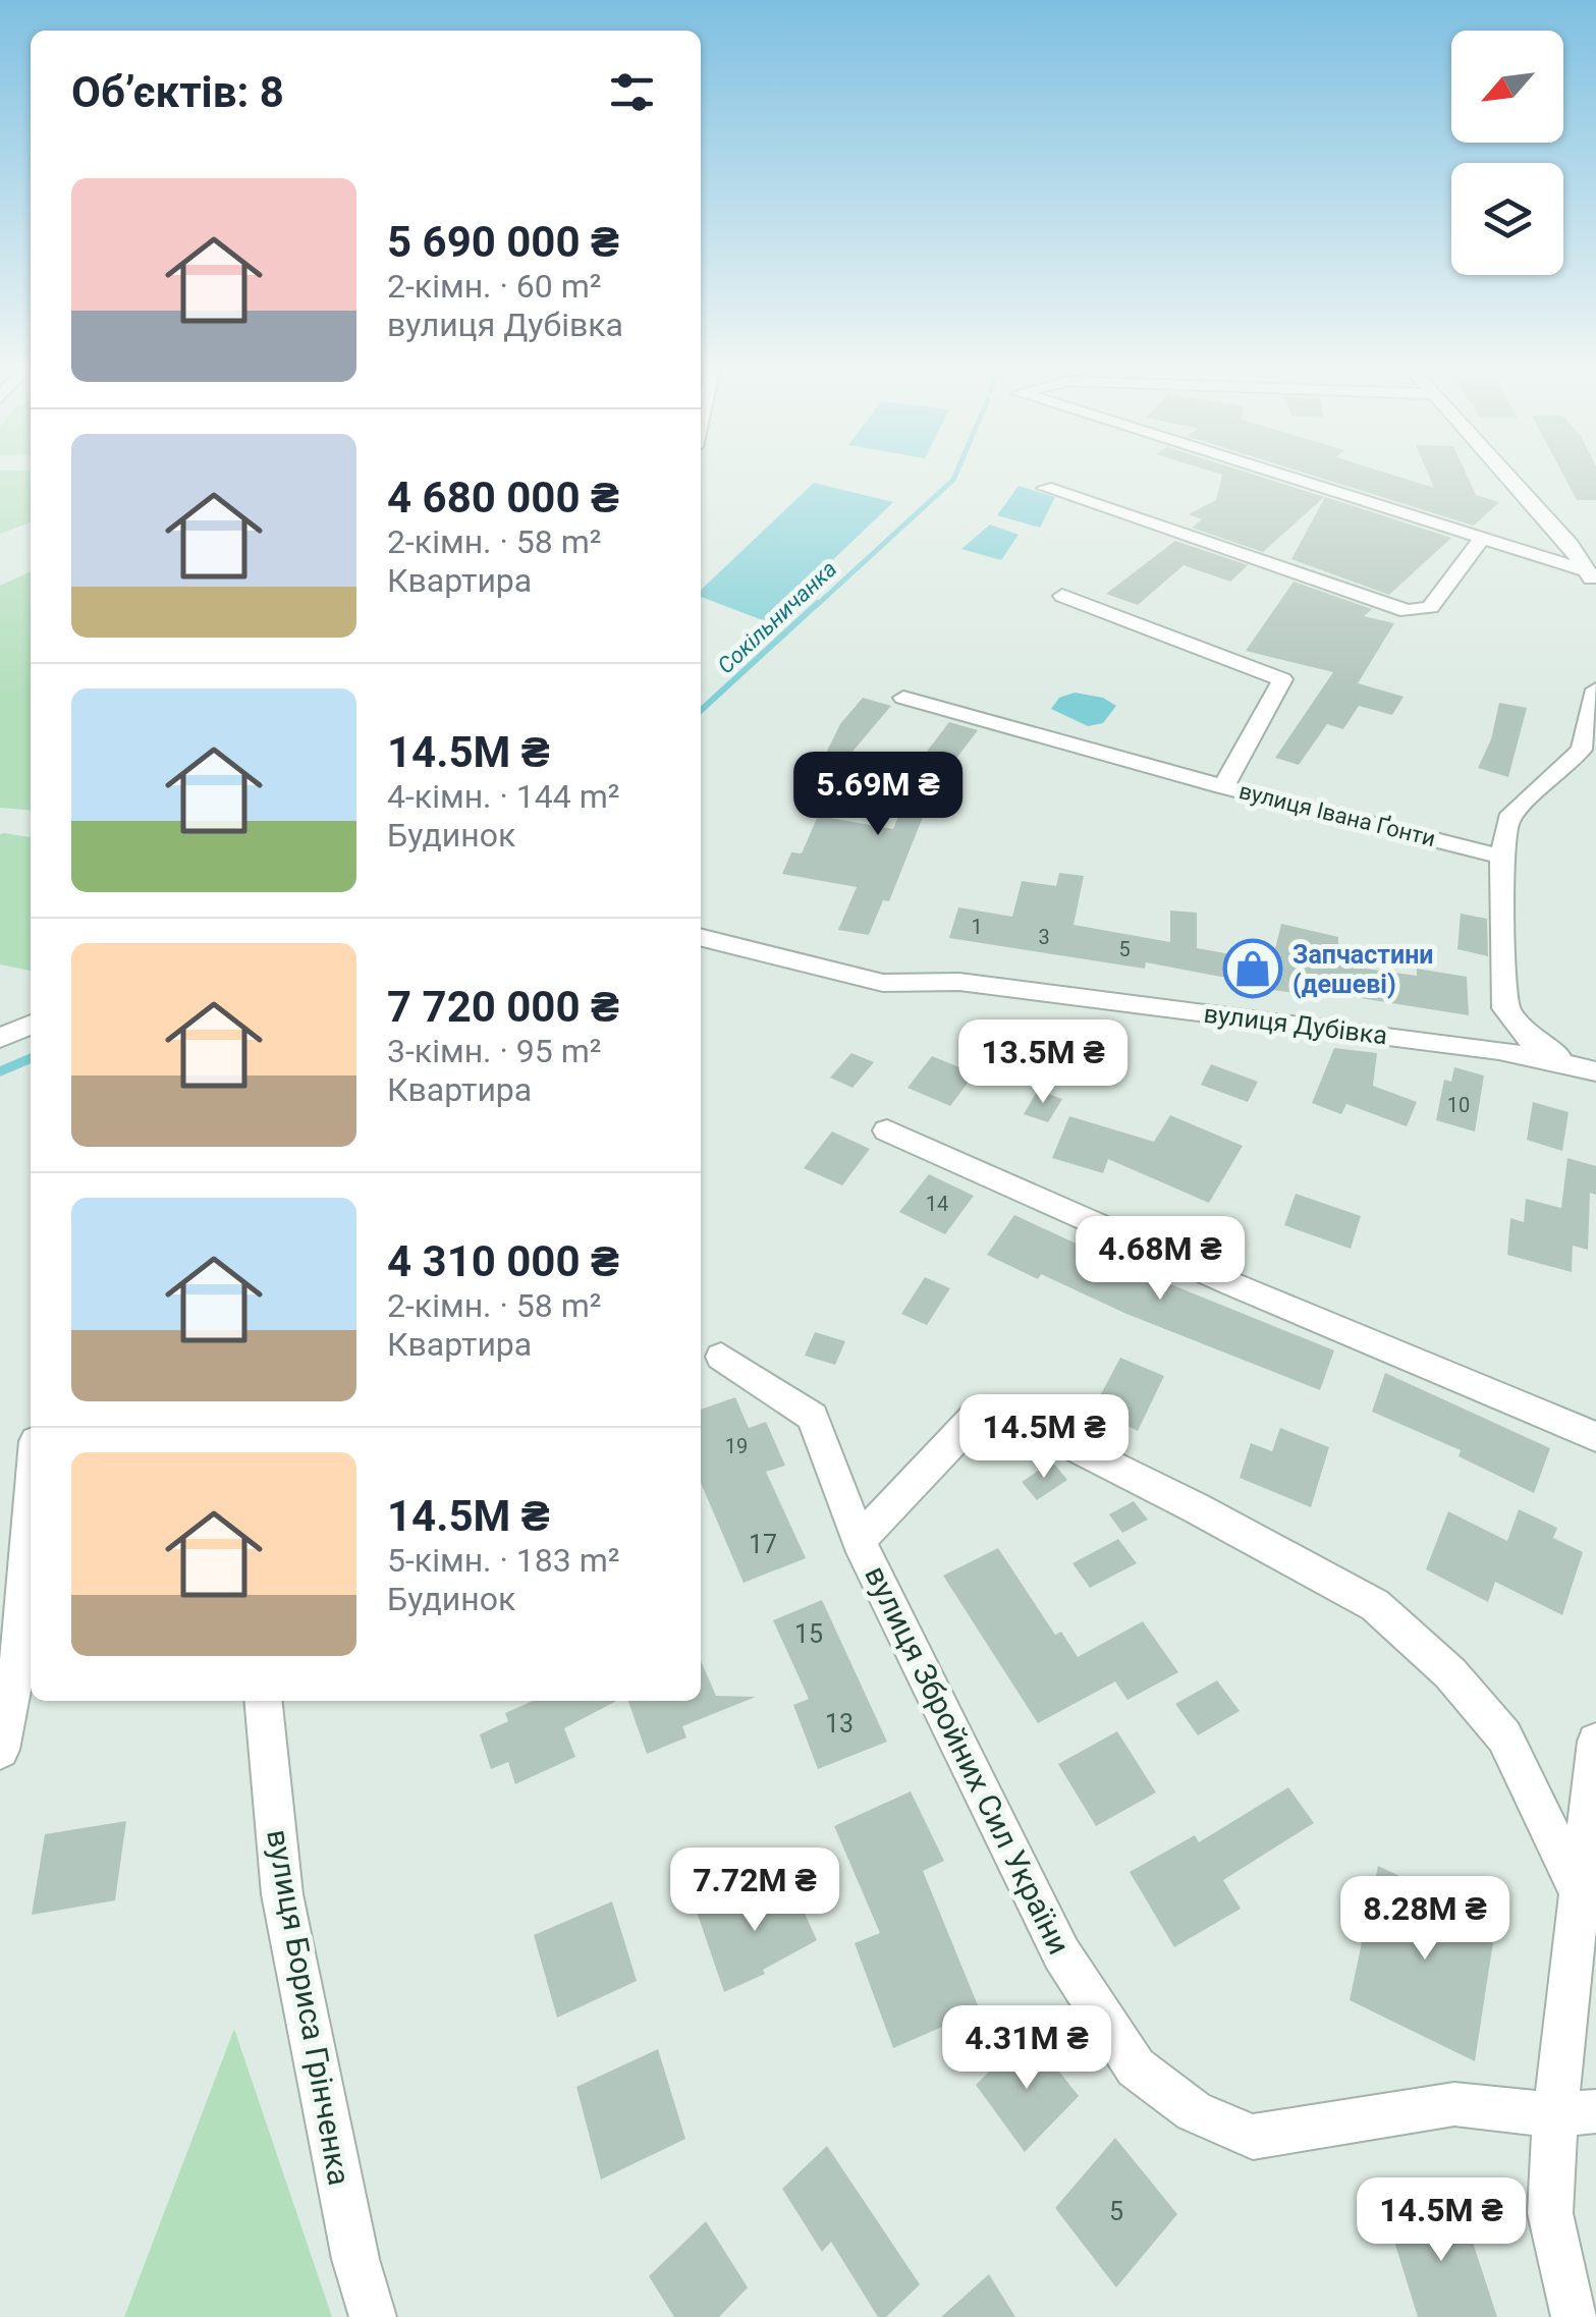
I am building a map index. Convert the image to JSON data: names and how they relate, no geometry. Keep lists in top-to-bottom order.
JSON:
{
  "streets": {
    "street": [
      "вулиця Івана Ґонти",
      "вулиця Дубівка",
      "вулиця Збройних Сил України",
      "вулиця Бориса Грінченка"
    ]
  },
  "water": ["Сокільничанка"],
  "places": {
    "shop": ["Запчастини (дешеві)"]
  },
  "house_numbers": [
    "1",
    "3",
    "5",
    "10",
    "14",
    "19",
    "17",
    "15",
    "13",
    "5"
  ],
  "north": "bottom left",
  "page": {
    "heading": "Об’єктів: 8",
    "list": [
      {
        "name": "5 690 000 ₴",
        "note": "2-кімн. · 60 m² · вулиця Дубівка"
      },
      {
        "name": "4 680 000 ₴",
        "note": "2-кімн. · 58 m² · Квартира"
      },
      {
        "name": "14.5M ₴",
        "note": "4-кімн. · 144 m² · Будинок"
      },
      {
        "name": "7 720 000 ₴",
        "note": "3-кімн. · 95 m² · Квартира"
      },
      {
        "name": "4 310 000 ₴",
        "note": "2-кімн. · 58 m² · Квартира"
      },
      {
        "name": "14.5M ₴",
        "note": "5-кімн. · 183 m² · Будинок"
      }
    ],
    "price": [
      "5.69M ₴",
      "13.5M ₴",
      "4.68M ₴",
      "14.5M ₴",
      "7.72M ₴",
      "8.28M ₴",
      "4.31M ₴",
      "14.5M ₴"
    ]
  }
}
